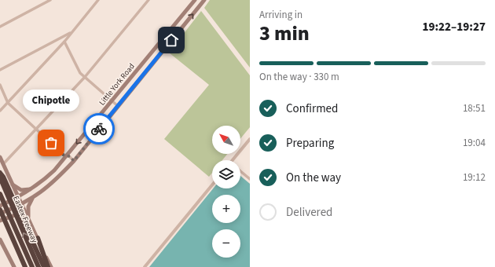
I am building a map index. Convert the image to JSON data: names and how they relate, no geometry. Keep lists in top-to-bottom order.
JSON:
{
  "streets": {
    "highway": ["Eastex Freeway"],
    "main road": ["Little York Road"]
  },
  "places": ["Chipotle"],
  "north": "top left",
  "page": {
    "heading": ["3 min", "Arriving in", "19:22–19:27"],
    "bar": "On the way · 330 m",
    "bubble": "Chipotle",
    "list": [
      ["Confirmed", "18:51"],
      ["Preparing", "19:04"],
      ["On the way", "19:12"],
      "Delivered"
    ],
    "map_buttons": ["+", "−"]
  }
}
